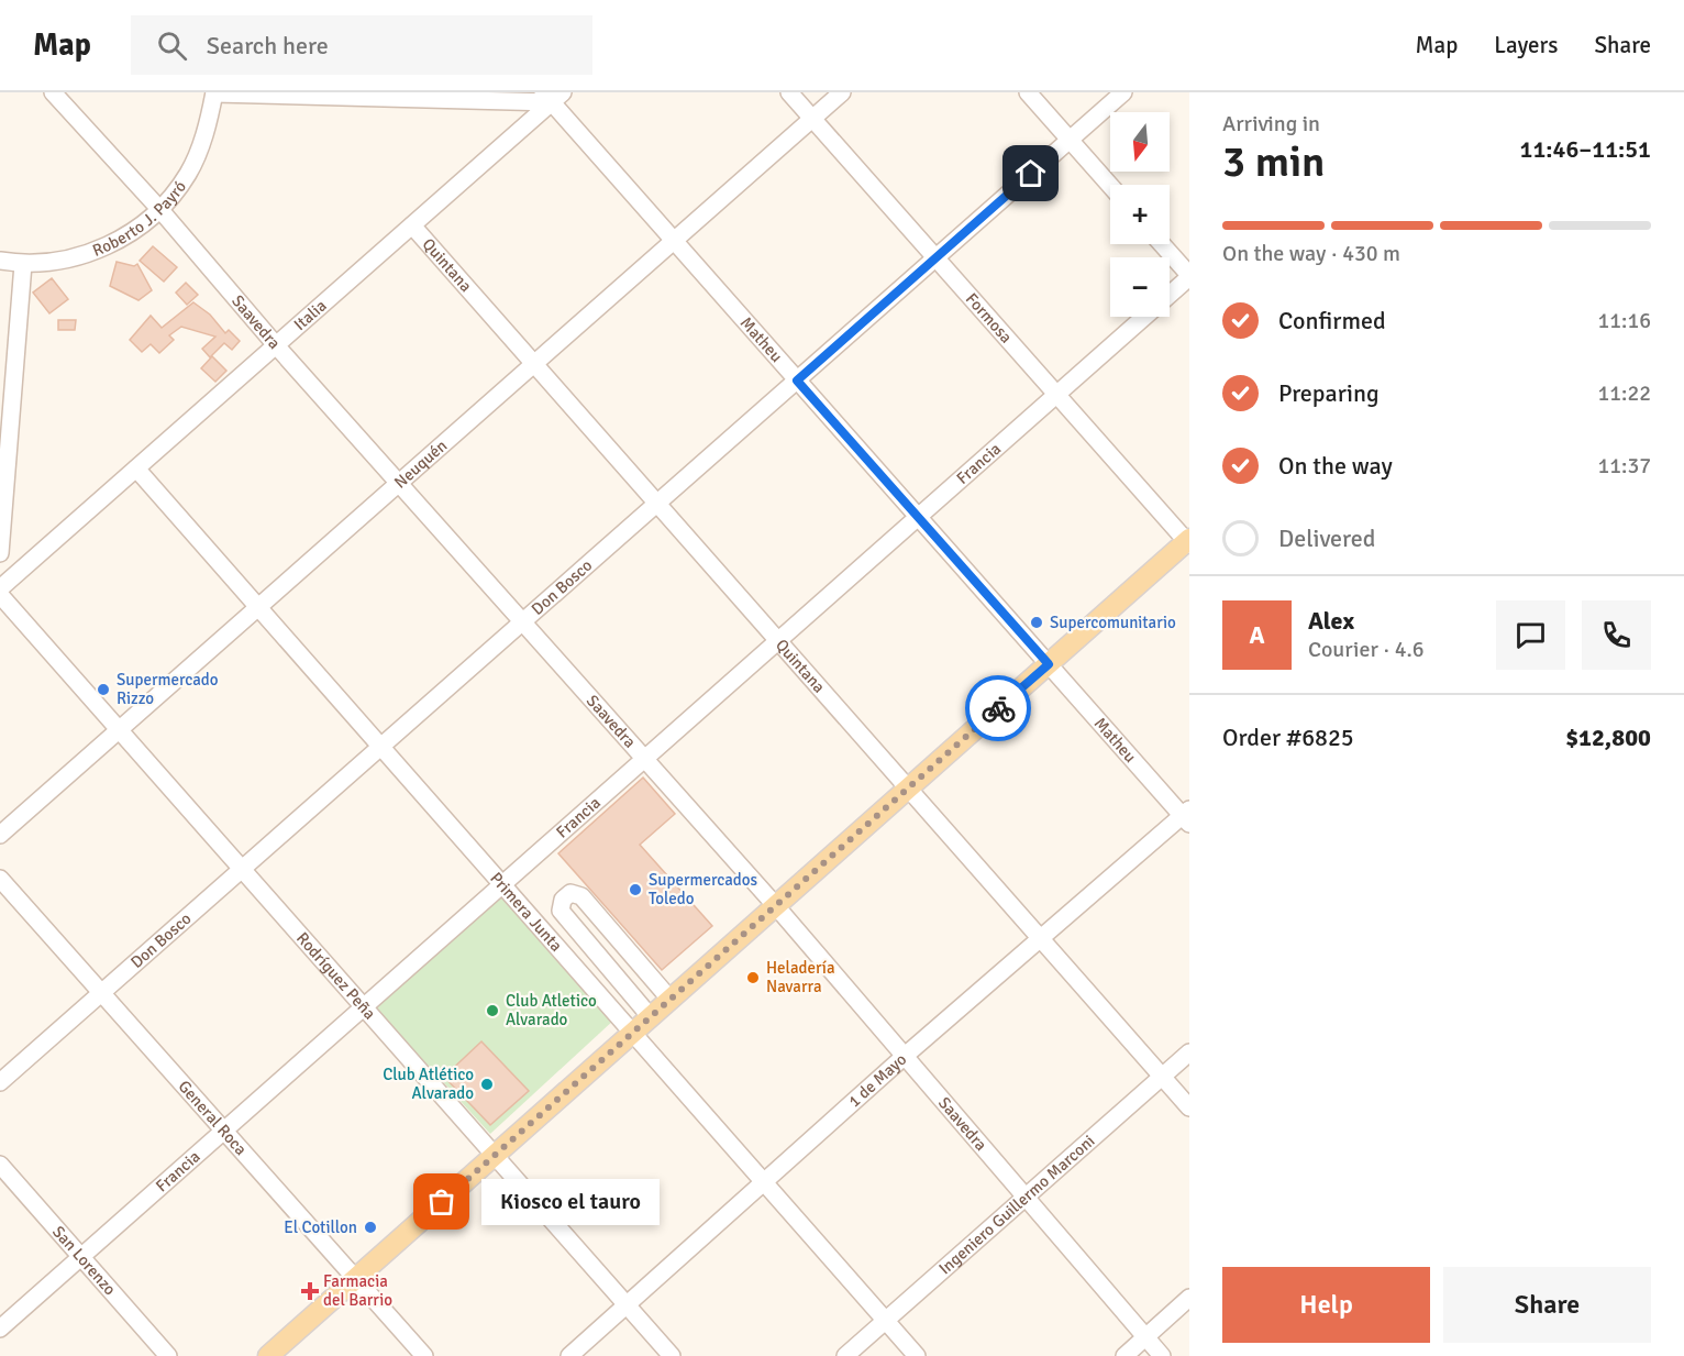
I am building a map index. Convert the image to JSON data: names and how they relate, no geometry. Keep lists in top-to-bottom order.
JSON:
{
  "streets": {
    "street": [
      "Roberto J. Payró",
      "Quintana",
      "Italia",
      "Formosa",
      "Saavedra",
      "Matheu",
      "Neuquén",
      "Francia",
      "Don Bosco",
      "Primera Junta",
      "Rodríguez Peña",
      "1 de Mayo",
      "General Roca",
      "Ingeniero Guillermo Marconi",
      "San Lorenzo"
    ]
  },
  "crossings": [
    ["Roberto J. Payró", "Saavedra"],
    ["Quintana", "Italia"],
    ["Quintana", "Neuquén"],
    ["Quintana", "Francia"],
    ["Quintana", "Don Bosco"],
    ["Quintana", "1 de Mayo"],
    ["Quintana", "Ingeniero Guillermo Marconi"],
    ["Italia", "Saavedra"],
    ["Italia", "Matheu"],
    ["Italia", "Primera Junta"],
    ["Formosa", "Neuquén"],
    ["Formosa", "Francia"],
    ["Formosa", "Don Bosco"],
    ["Saavedra", "Neuquén"],
    ["Saavedra", "Francia"],
    ["Saavedra", "Don Bosco"],
    ["Saavedra", "1 de Mayo"],
    ["Saavedra", "Ingeniero Guillermo Marconi"],
    ["Matheu", "Neuquén"],
    ["Matheu", "Francia"],
    ["Matheu", "Don Bosco"],
    ["Matheu", "1 de Mayo"],
    ["Neuquén", "Primera Junta"],
    ["Neuquén", "Rodríguez Peña"],
    ["Francia", "Primera Junta"],
    ["Francia", "Rodríguez Peña"],
    ["Francia", "General Roca"],
    ["Francia", "San Lorenzo"],
    ["Don Bosco", "Primera Junta"],
    ["Don Bosco", "Rodríguez Peña"],
    ["Don Bosco", "General Roca"],
    ["Primera Junta", "1 de Mayo"],
    ["Primera Junta", "Ingeniero Guillermo Marconi"],
    ["Rodríguez Peña", "1 de Mayo"]
  ],
  "places": {
    "other": [
      "Supercomunitario",
      "Supermercado Rizzo",
      "Supermercados Toledo",
      "Heladería Navarra",
      "Club Atletico Alvarado",
      "Club Atlético Alvarado",
      "Kiosco el tauro",
      "El Cotillon"
    ],
    "health": ["Farmacia del Barrio"]
  },
  "north": "bottom",
  "page": {
    "header": "Map",
    "search": "Search here",
    "nav": ["Map", "Layers", "Share"],
    "heading": ["3 min", "Arriving in", "11:46–11:51"],
    "panel": [
      "Alex",
      "Courier · 4.6",
      "Order #6825",
      "$12,800"
    ],
    "map_buttons": ["+", "−"],
    "bar": "On the way · 430 m",
    "list": [
      ["Confirmed", "11:16"],
      ["Preparing", "11:22"],
      ["On the way", "11:37"],
      "Delivered"
    ],
    "round": "A",
    "bubble": "Kiosco el tauro",
    "buttons": ["Help", "Share"]
  }
}
